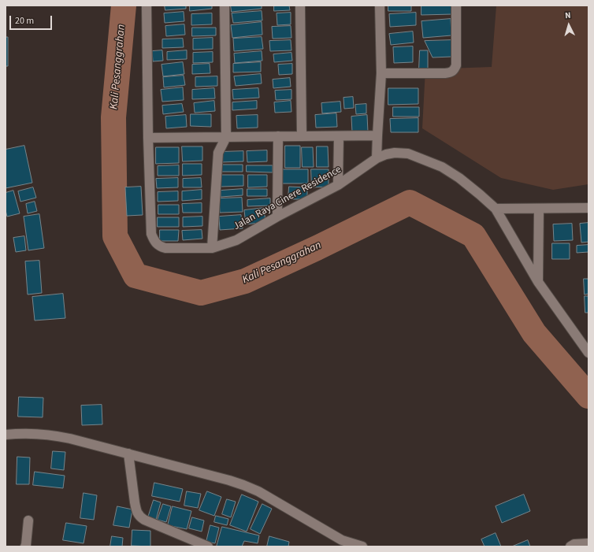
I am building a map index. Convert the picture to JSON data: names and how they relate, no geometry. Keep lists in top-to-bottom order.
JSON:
{
  "streets": {
    "street": ["Jalan Raya Cinere Residence"]
  },
  "water": ["Kali Pesanggrahan"],
  "scale_bar": "20 m",
  "north": "top"
}
